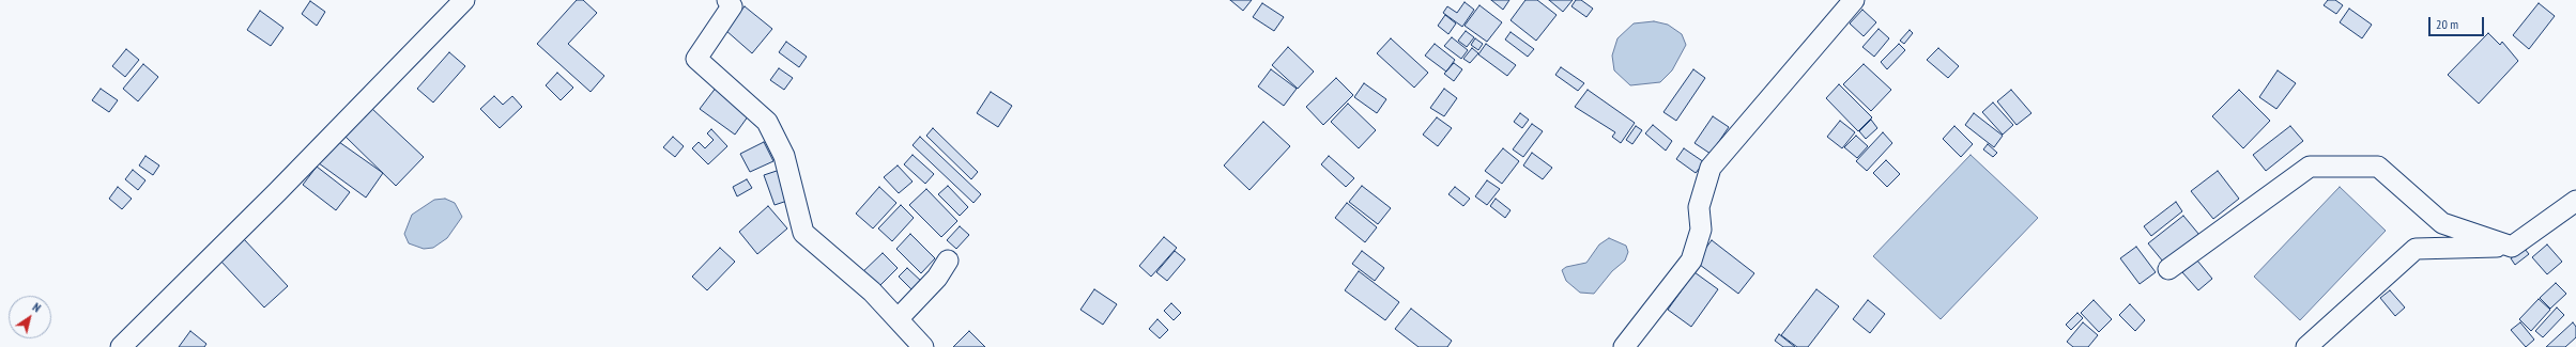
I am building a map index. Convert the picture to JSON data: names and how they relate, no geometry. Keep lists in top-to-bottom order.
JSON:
{
  "scale_bar": "20 m",
  "north": "top right"
}
